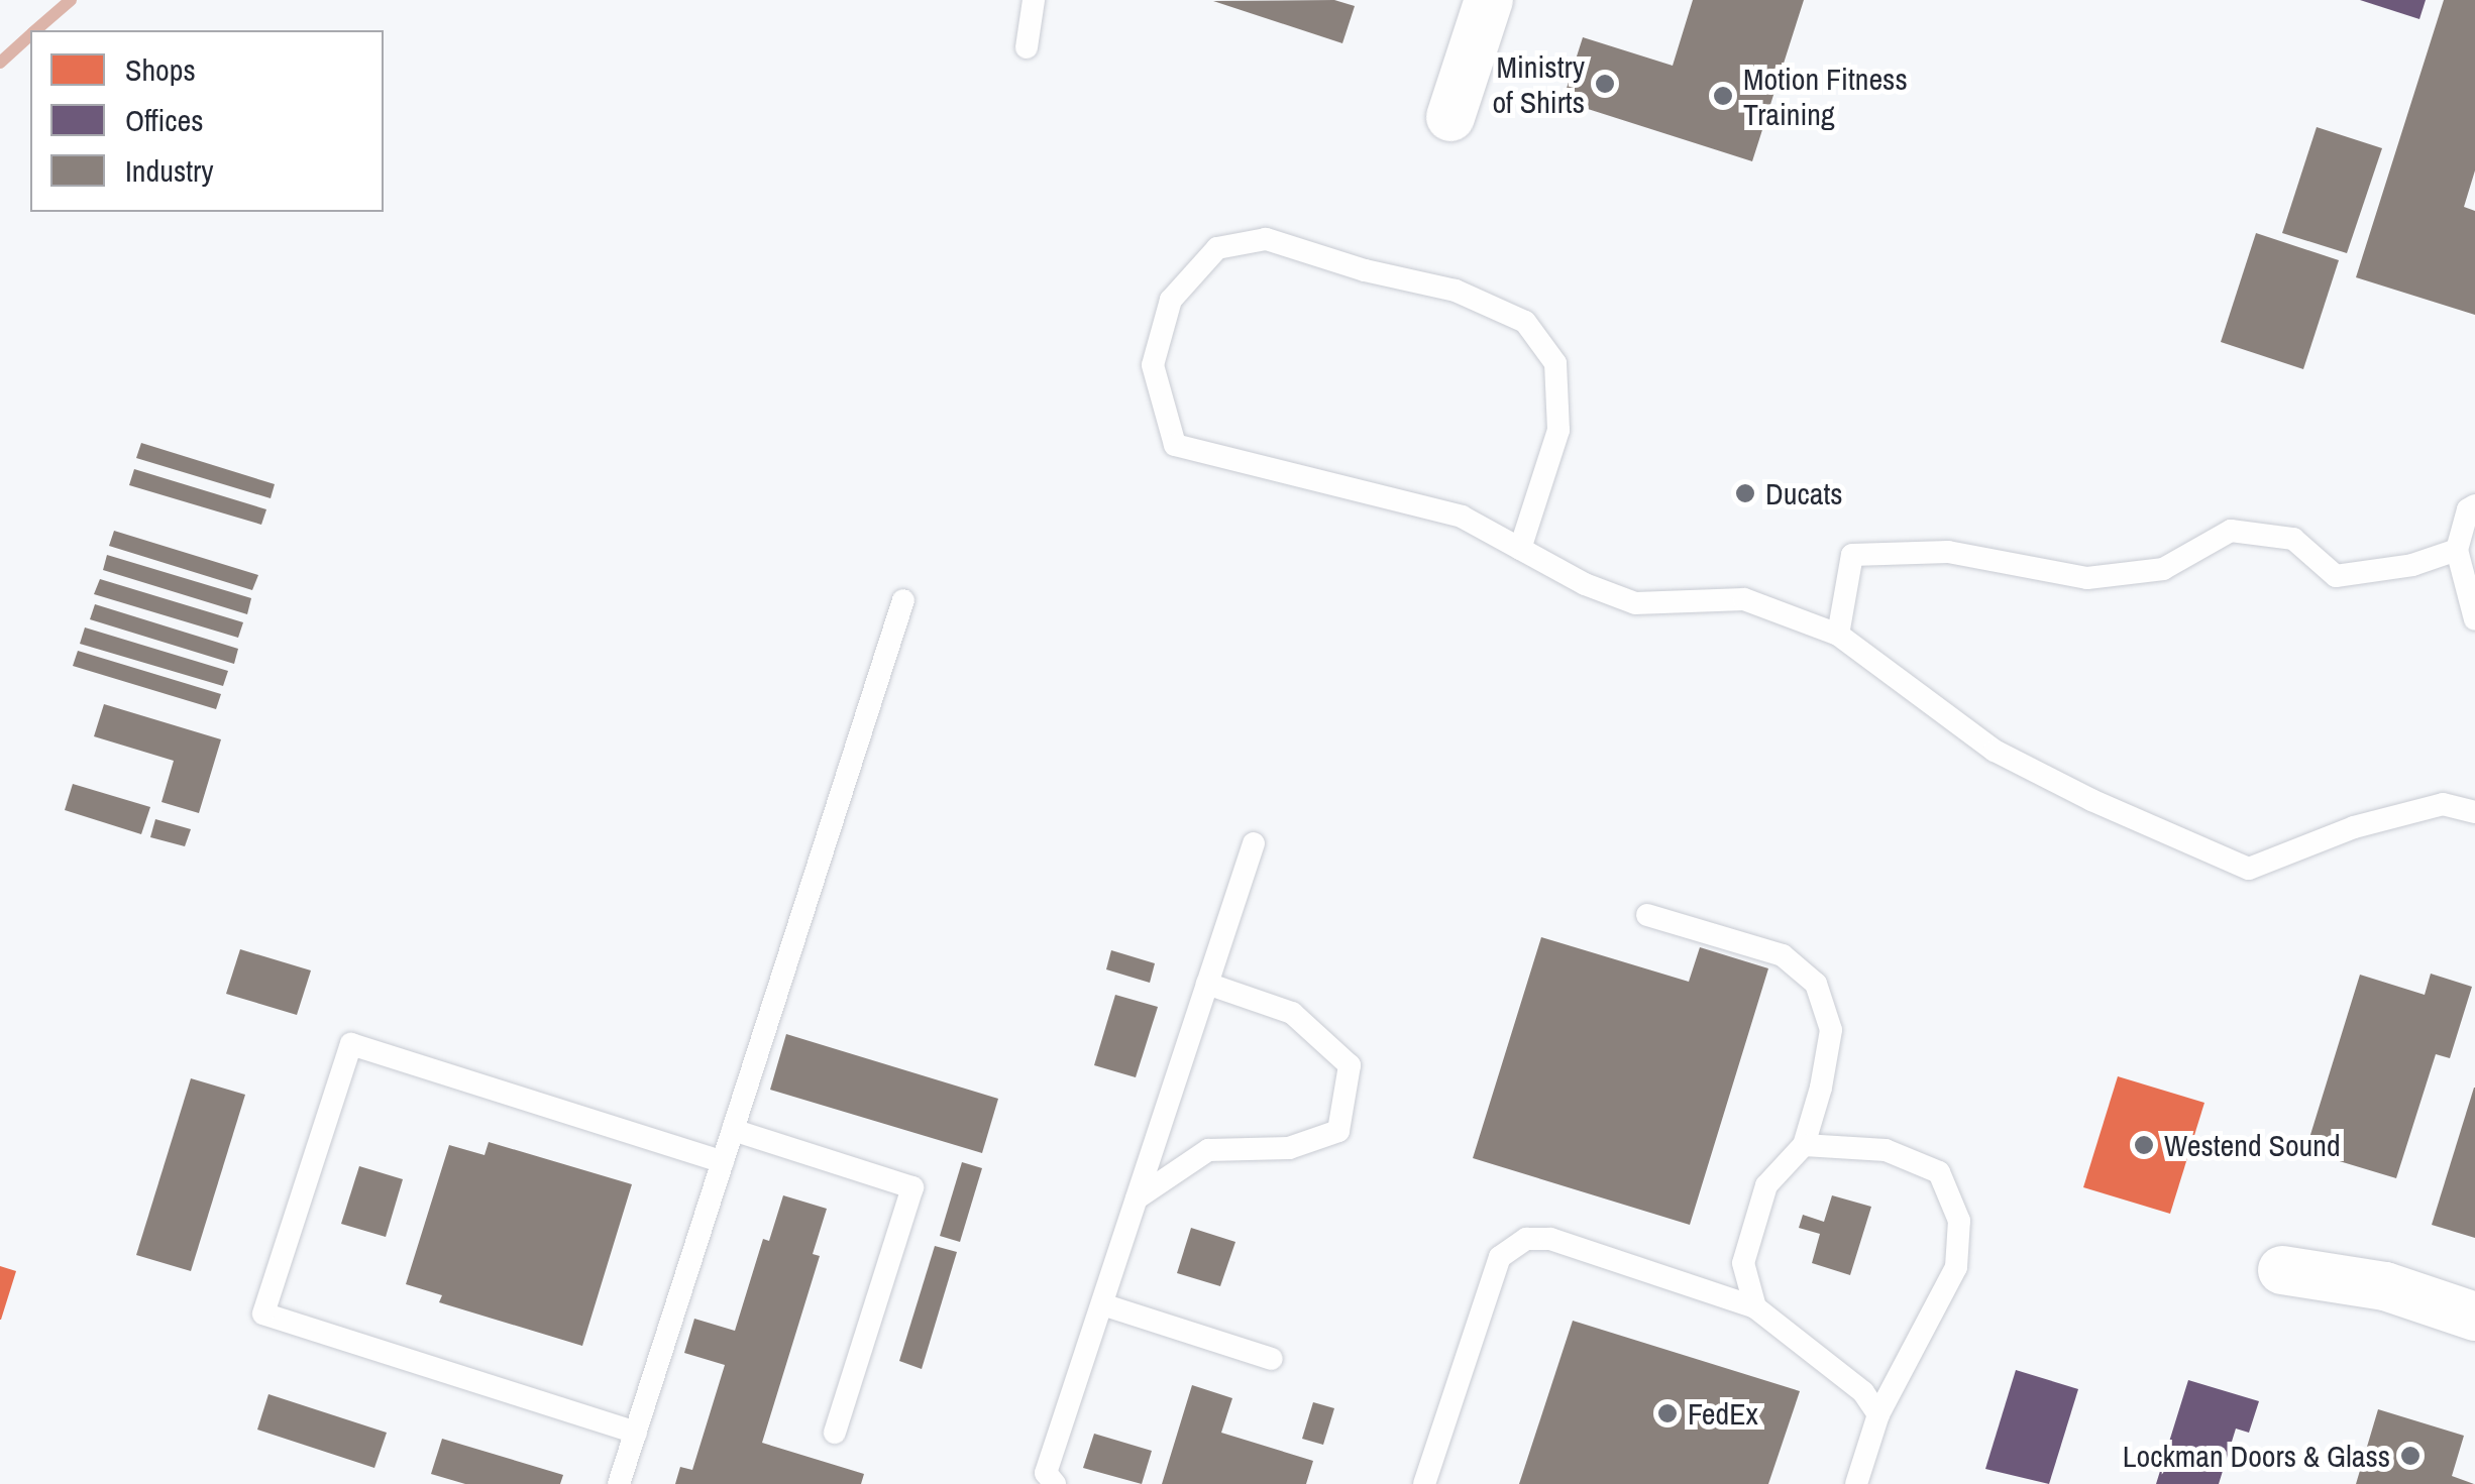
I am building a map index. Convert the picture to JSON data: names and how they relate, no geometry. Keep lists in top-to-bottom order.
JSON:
{
  "places": [
    "Ministry of Shirts",
    "Motion Fitness Training",
    "Ducats",
    "Westend Sound",
    "FedEx",
    "Lockman Doors & Glass"
  ],
  "legend": ["Shops", "Offices", "Industry"]
}
